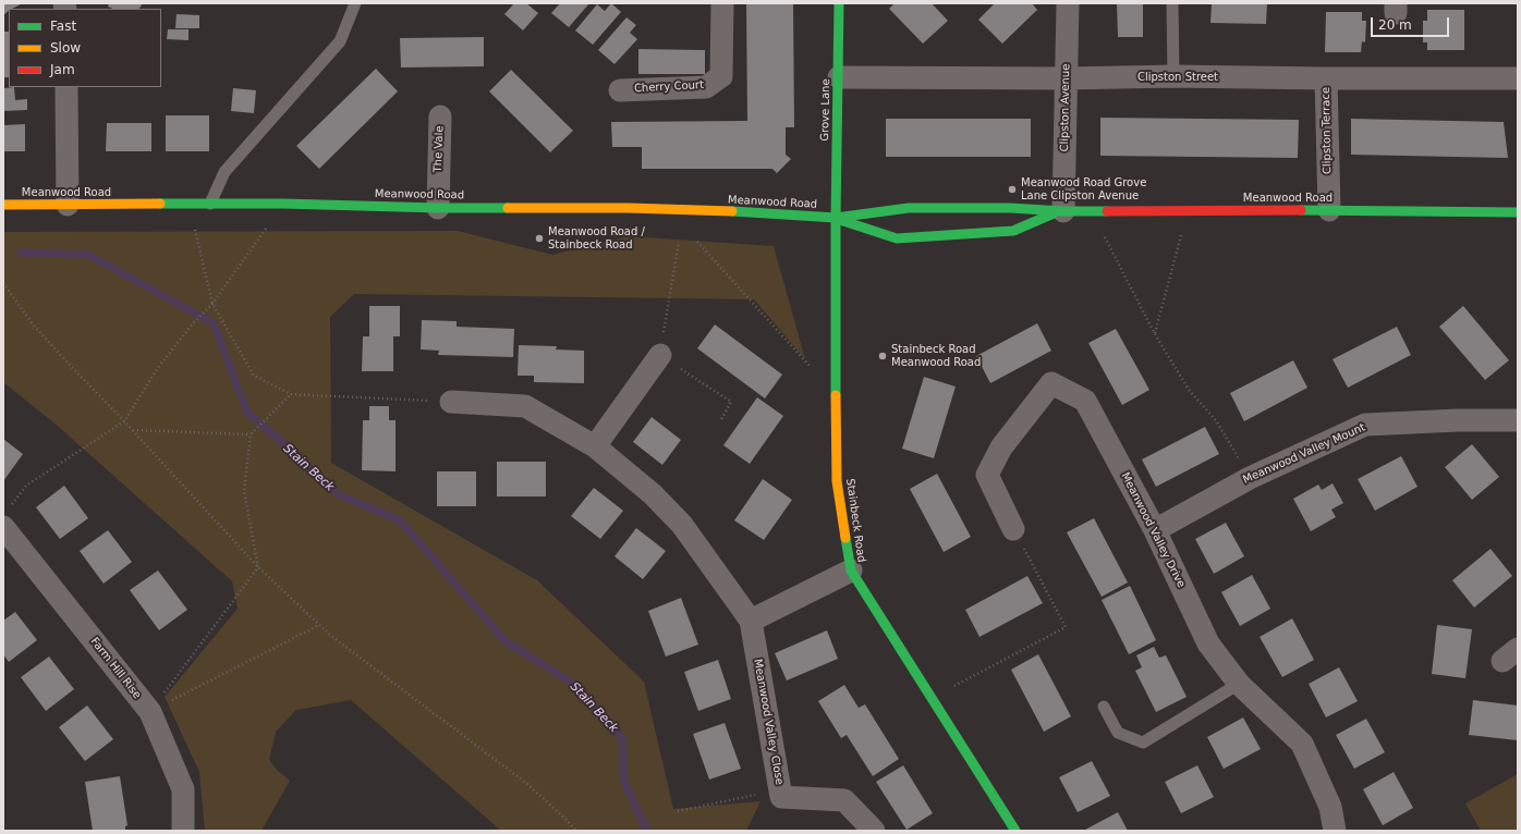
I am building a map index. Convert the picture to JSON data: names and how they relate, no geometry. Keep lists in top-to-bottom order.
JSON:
{
  "streets": {
    "street": [
      "Clipston Street",
      "Cherry Court",
      "Clipston Avenue",
      "Grove Lane",
      "Clipston Terrace",
      "The Vale",
      "Meanwood Road",
      "Meanwood Valley Mount",
      "Stainbeck Road",
      "Meanwood Valley Drive",
      "Farm Hill Rise",
      "Meanwood Valley Close"
    ]
  },
  "crossings": [
    ["Clipston Street", "Clipston Avenue"],
    ["Clipston Street", "Grove Lane"],
    ["Clipston Street", "Clipston Terrace"],
    ["Clipston Avenue", "Meanwood Road"],
    ["Grove Lane", "Meanwood Road"],
    ["Grove Lane", "Stainbeck Road"],
    ["Clipston Terrace", "Meanwood Road"],
    ["The Vale", "Meanwood Road"],
    ["Meanwood Road", "Stainbeck Road"],
    ["Meanwood Valley Mount", "Meanwood Valley Drive"]
  ],
  "water": ["Stain Beck"],
  "places": ["Meanwood Road Grove Lane Clipston Avenue", "Meanwood Road / Stainbeck Road", "Stainbeck Road Meanwood Road"],
  "legend": ["Fast", "Slow", "Jam"],
  "scale_bar": "20 m"
}
